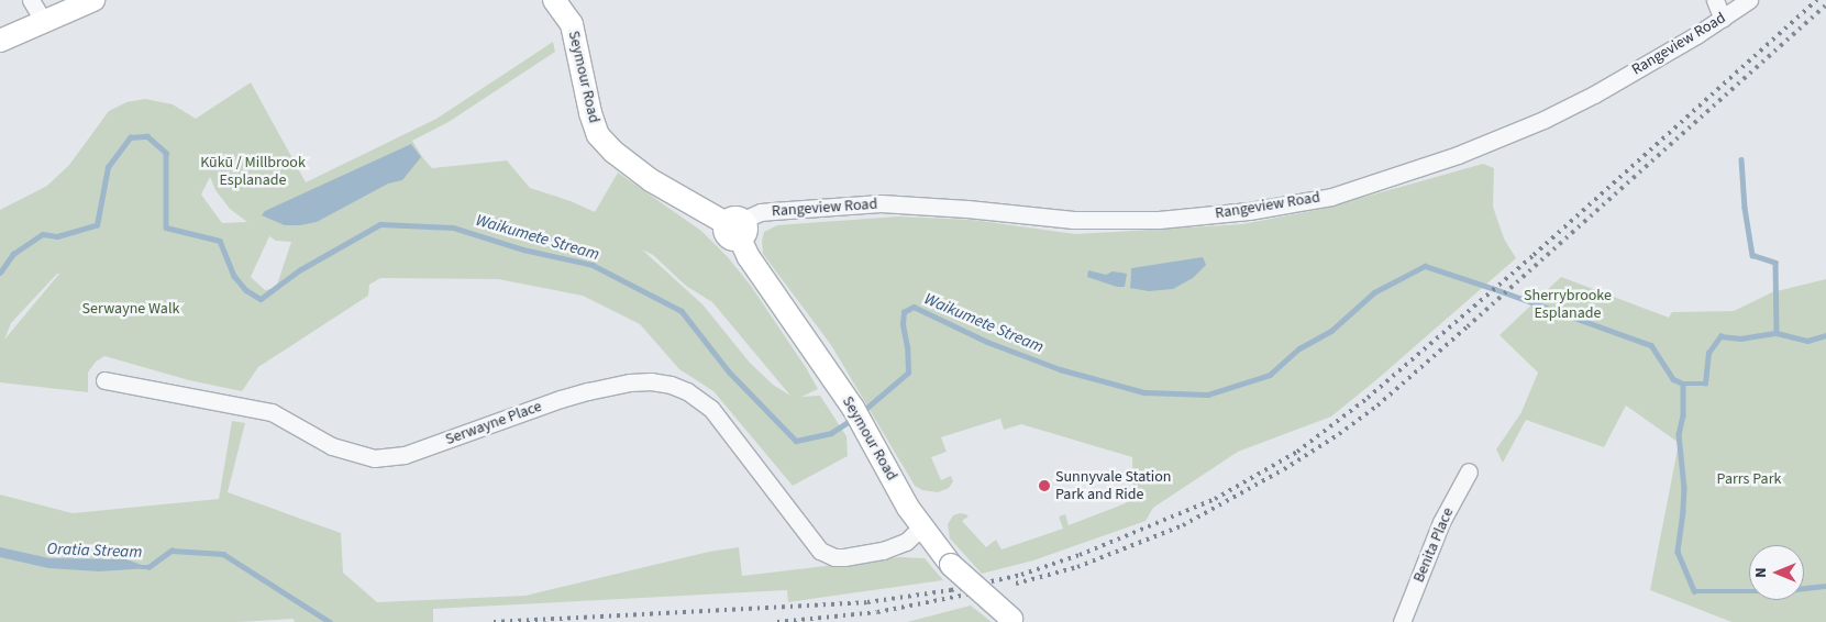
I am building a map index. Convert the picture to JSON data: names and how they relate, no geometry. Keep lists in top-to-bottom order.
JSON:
{
  "streets": {
    "main road": ["Seymour Road"],
    "street": ["Rangeview Road", "Serwayne Place", "Benita Place"]
  },
  "crossings": [
    ["Rangeview Road", "Seymour Road"],
    ["Seymour Road", "Serwayne Place"]
  ],
  "water": ["Waikumete Stream", "Oratia Stream"],
  "parks": [
    "Kūkū / Millbrook Esplanade",
    "Sherrybrooke Esplanade",
    "Serwayne Walk",
    "Parrs Park"
  ],
  "places": ["Sunnyvale Station Park and Ride"],
  "north": "left"
}
